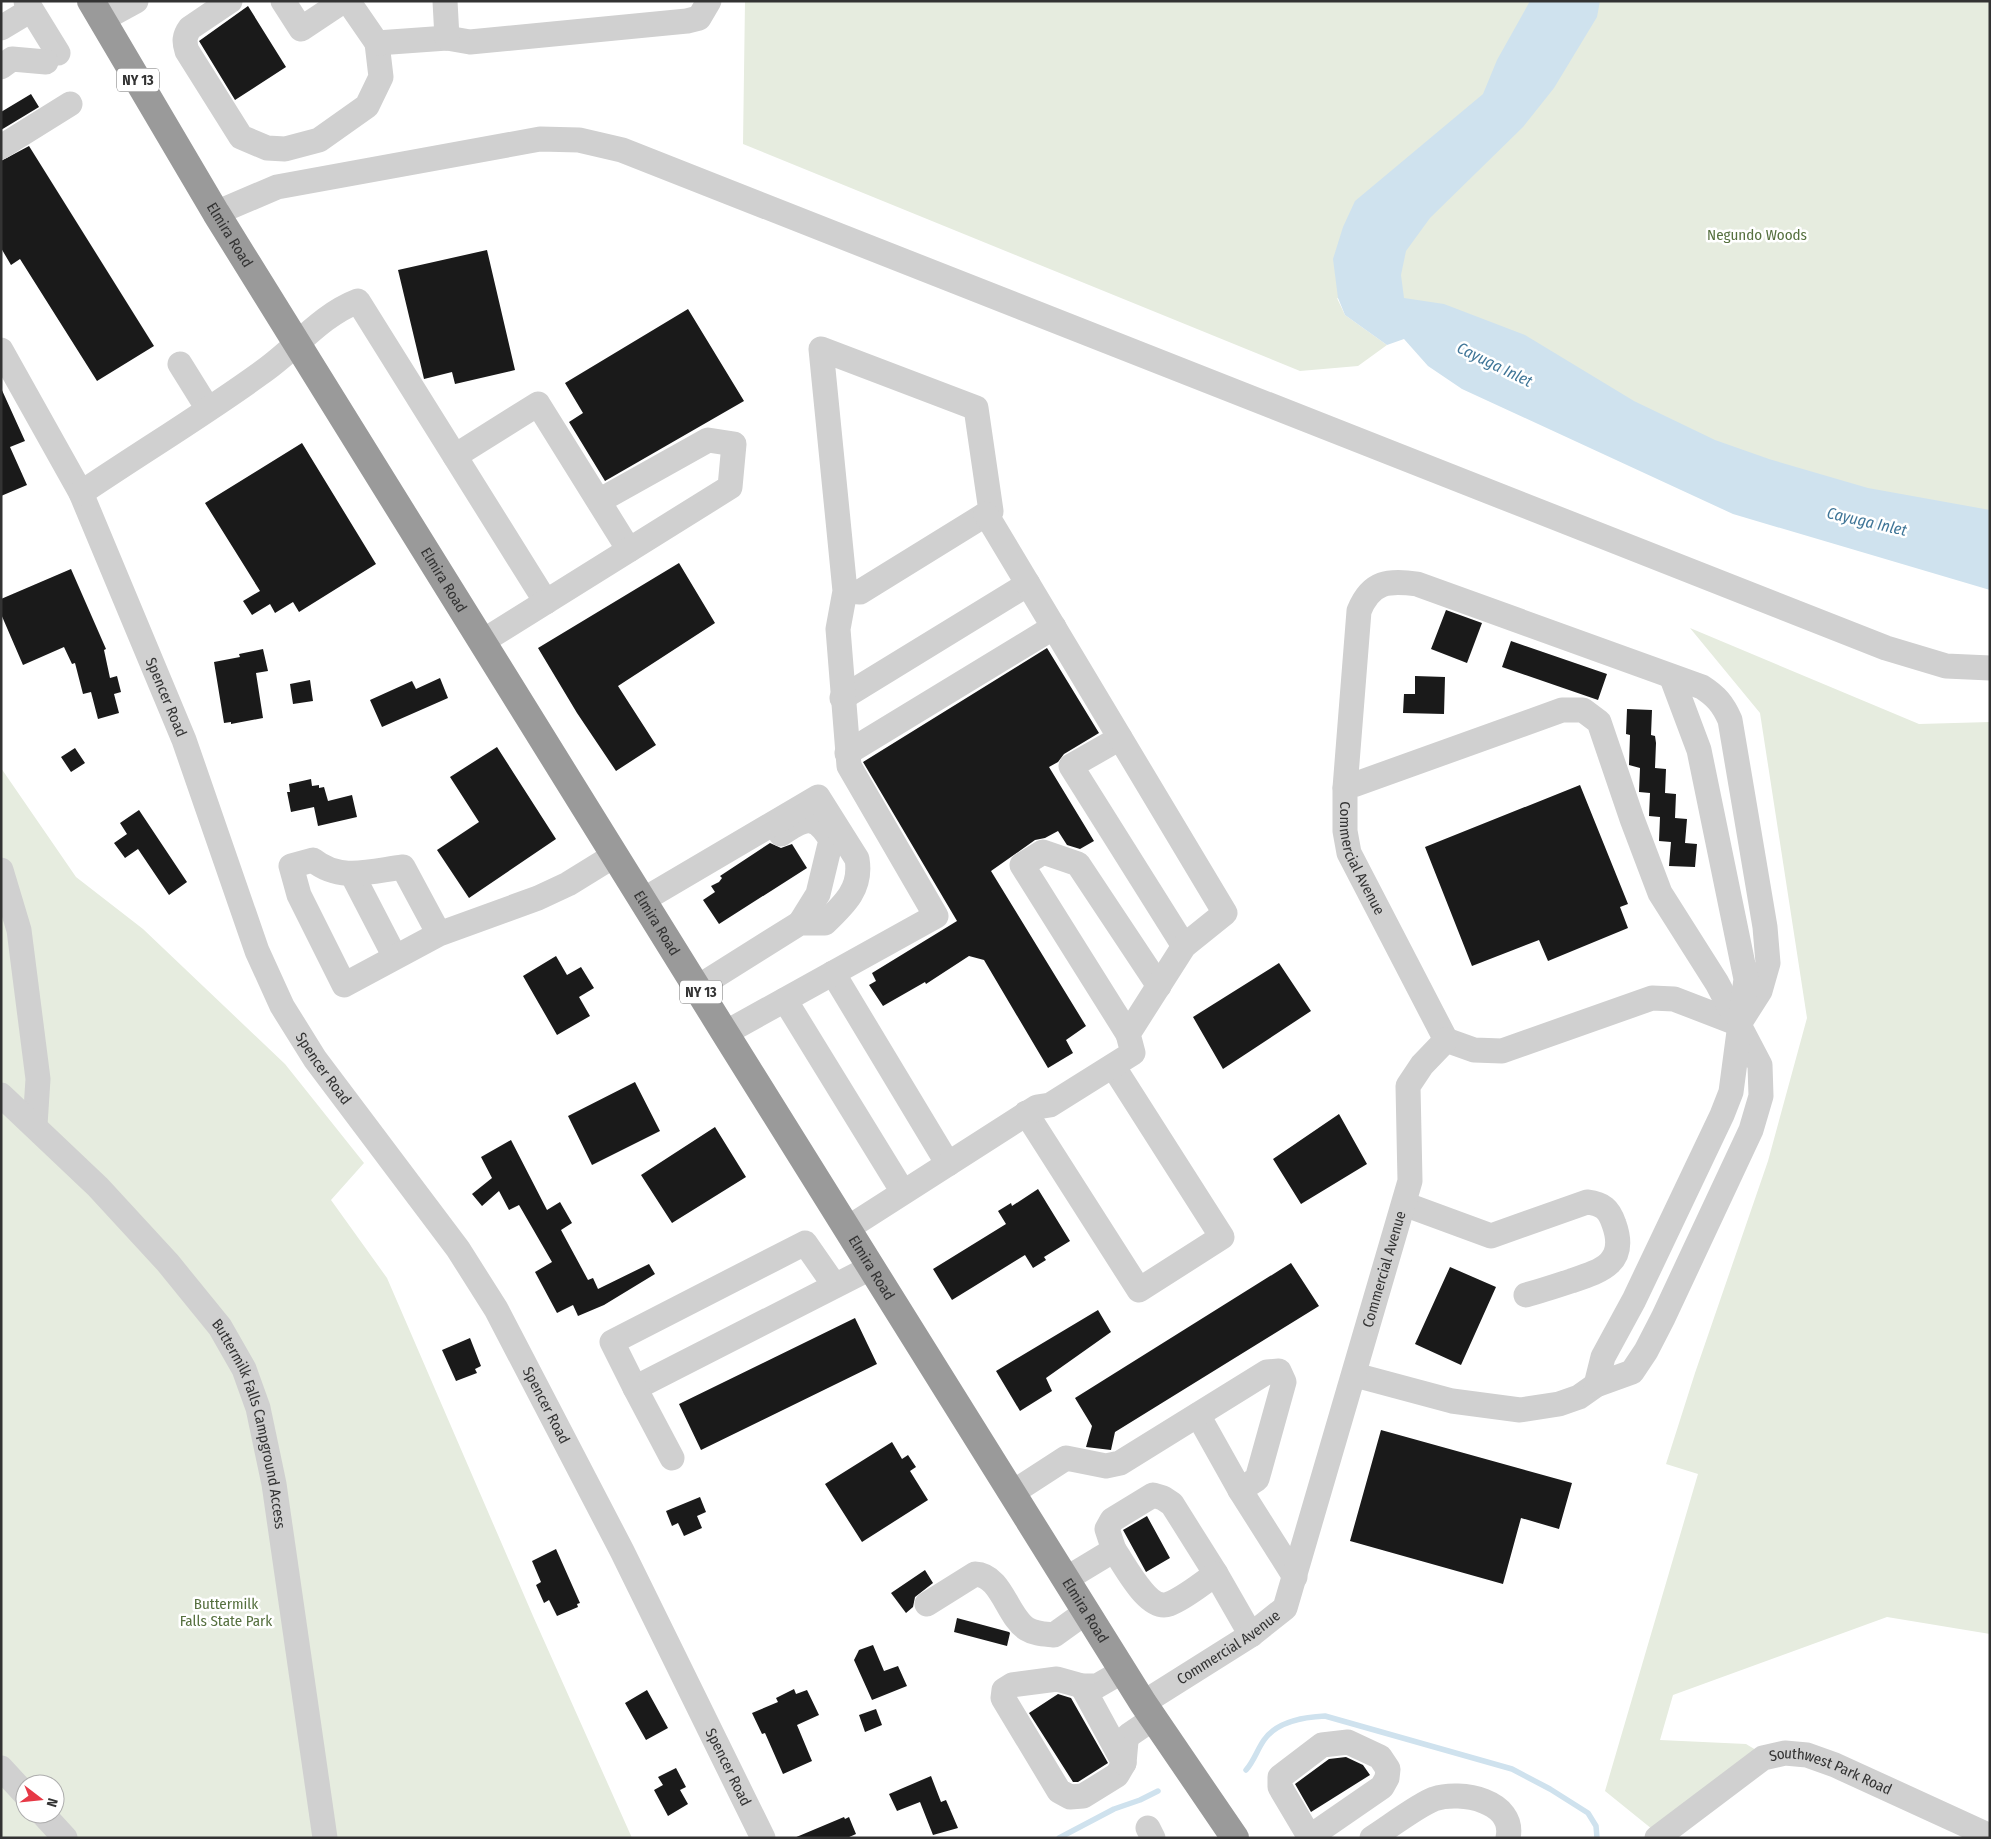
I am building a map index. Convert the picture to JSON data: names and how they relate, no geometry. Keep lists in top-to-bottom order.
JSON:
{
  "streets": {
    "highway": ["NY 13", "Elmira Road"],
    "street": [
      "Spencer Road",
      "Commercial Avenue",
      "Buttermilk Falls Campground Access",
      "Southwest Park Road"
    ]
  },
  "crossings": [
    ["Elmira Road", "Commercial Avenue"]
  ],
  "water": ["Cayuga Inlet"],
  "parks": ["Negundo Woods", "Buttermilk Falls State Park"],
  "north": "right"
}
